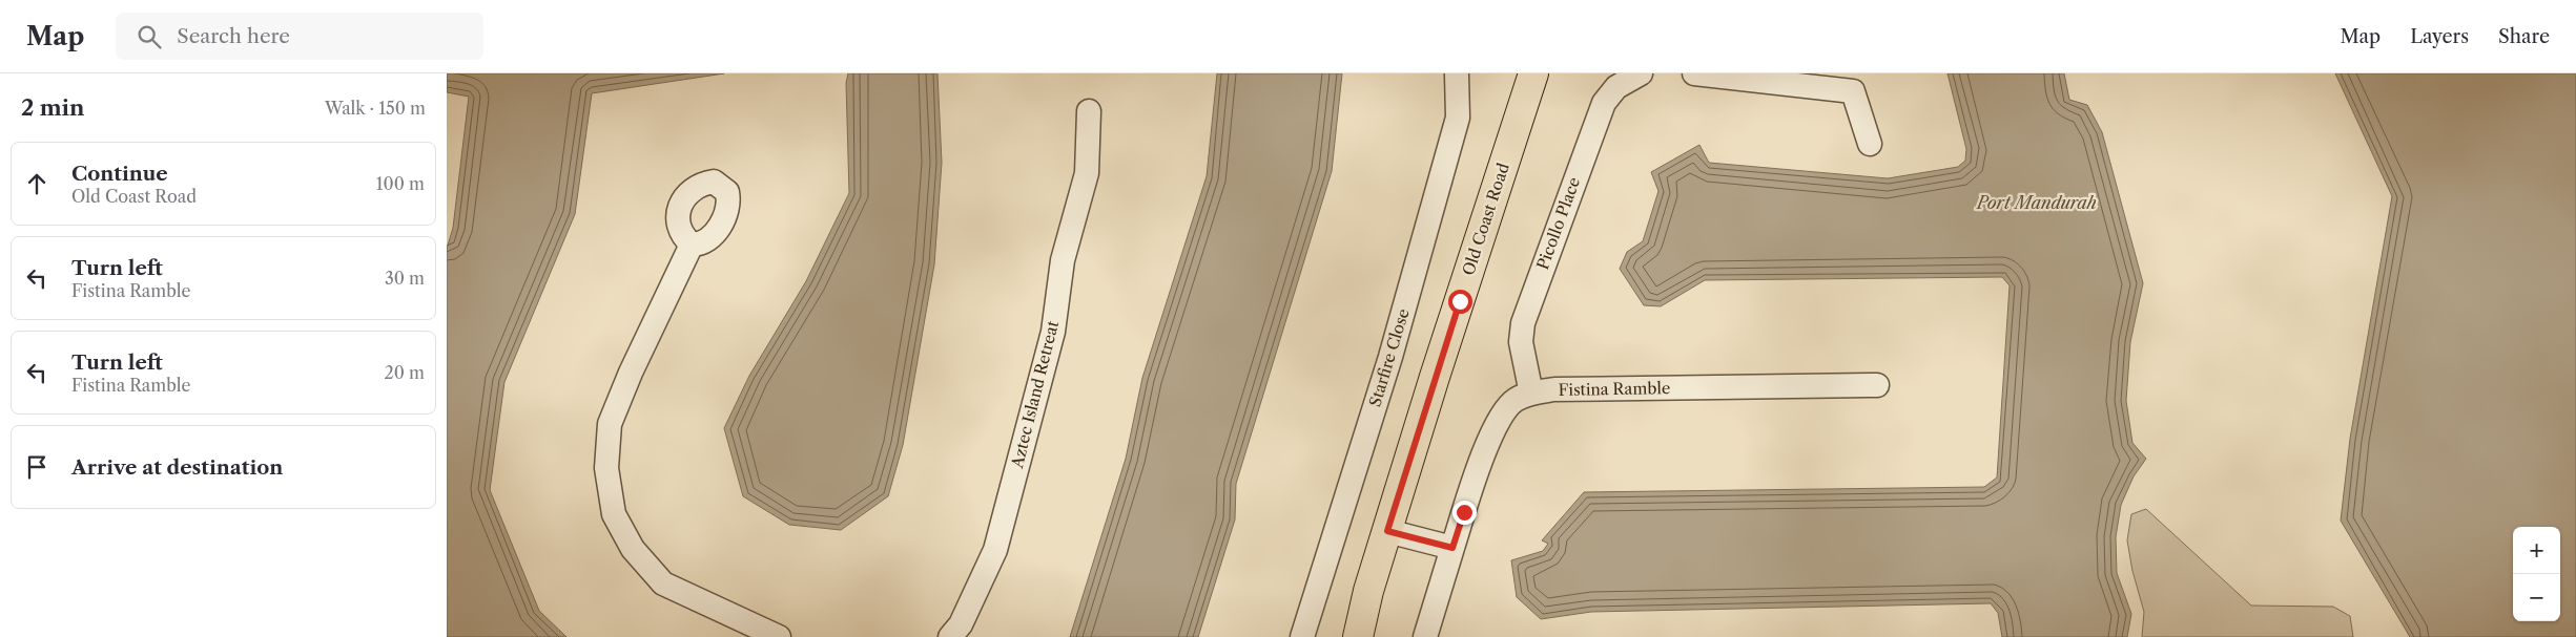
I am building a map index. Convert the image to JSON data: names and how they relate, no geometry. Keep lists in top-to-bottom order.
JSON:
{
  "streets": {
    "main road": ["Old Coast Road"],
    "street": [
      "Picollo Place",
      "Starfire Close",
      "Fistina Ramble",
      "Aztec Island Retreat"
    ]
  },
  "crossings": [
    ["Picollo Place", "Fistina Ramble"]
  ],
  "water": ["Port Mandurah"],
  "page": {
    "header": "Map",
    "search": "Search here",
    "nav": ["Map", "Layers", "Share"],
    "heading": ["2 min", "Walk · 150 m"],
    "list": [
      ["Continue", "Old Coast Road", "100 m"],
      ["Turn left", "Fistina Ramble", "30 m"],
      ["Turn left", "Fistina Ramble", "20 m"],
      "Arrive at destination"
    ],
    "map_buttons": ["+", "−"]
  }
}
